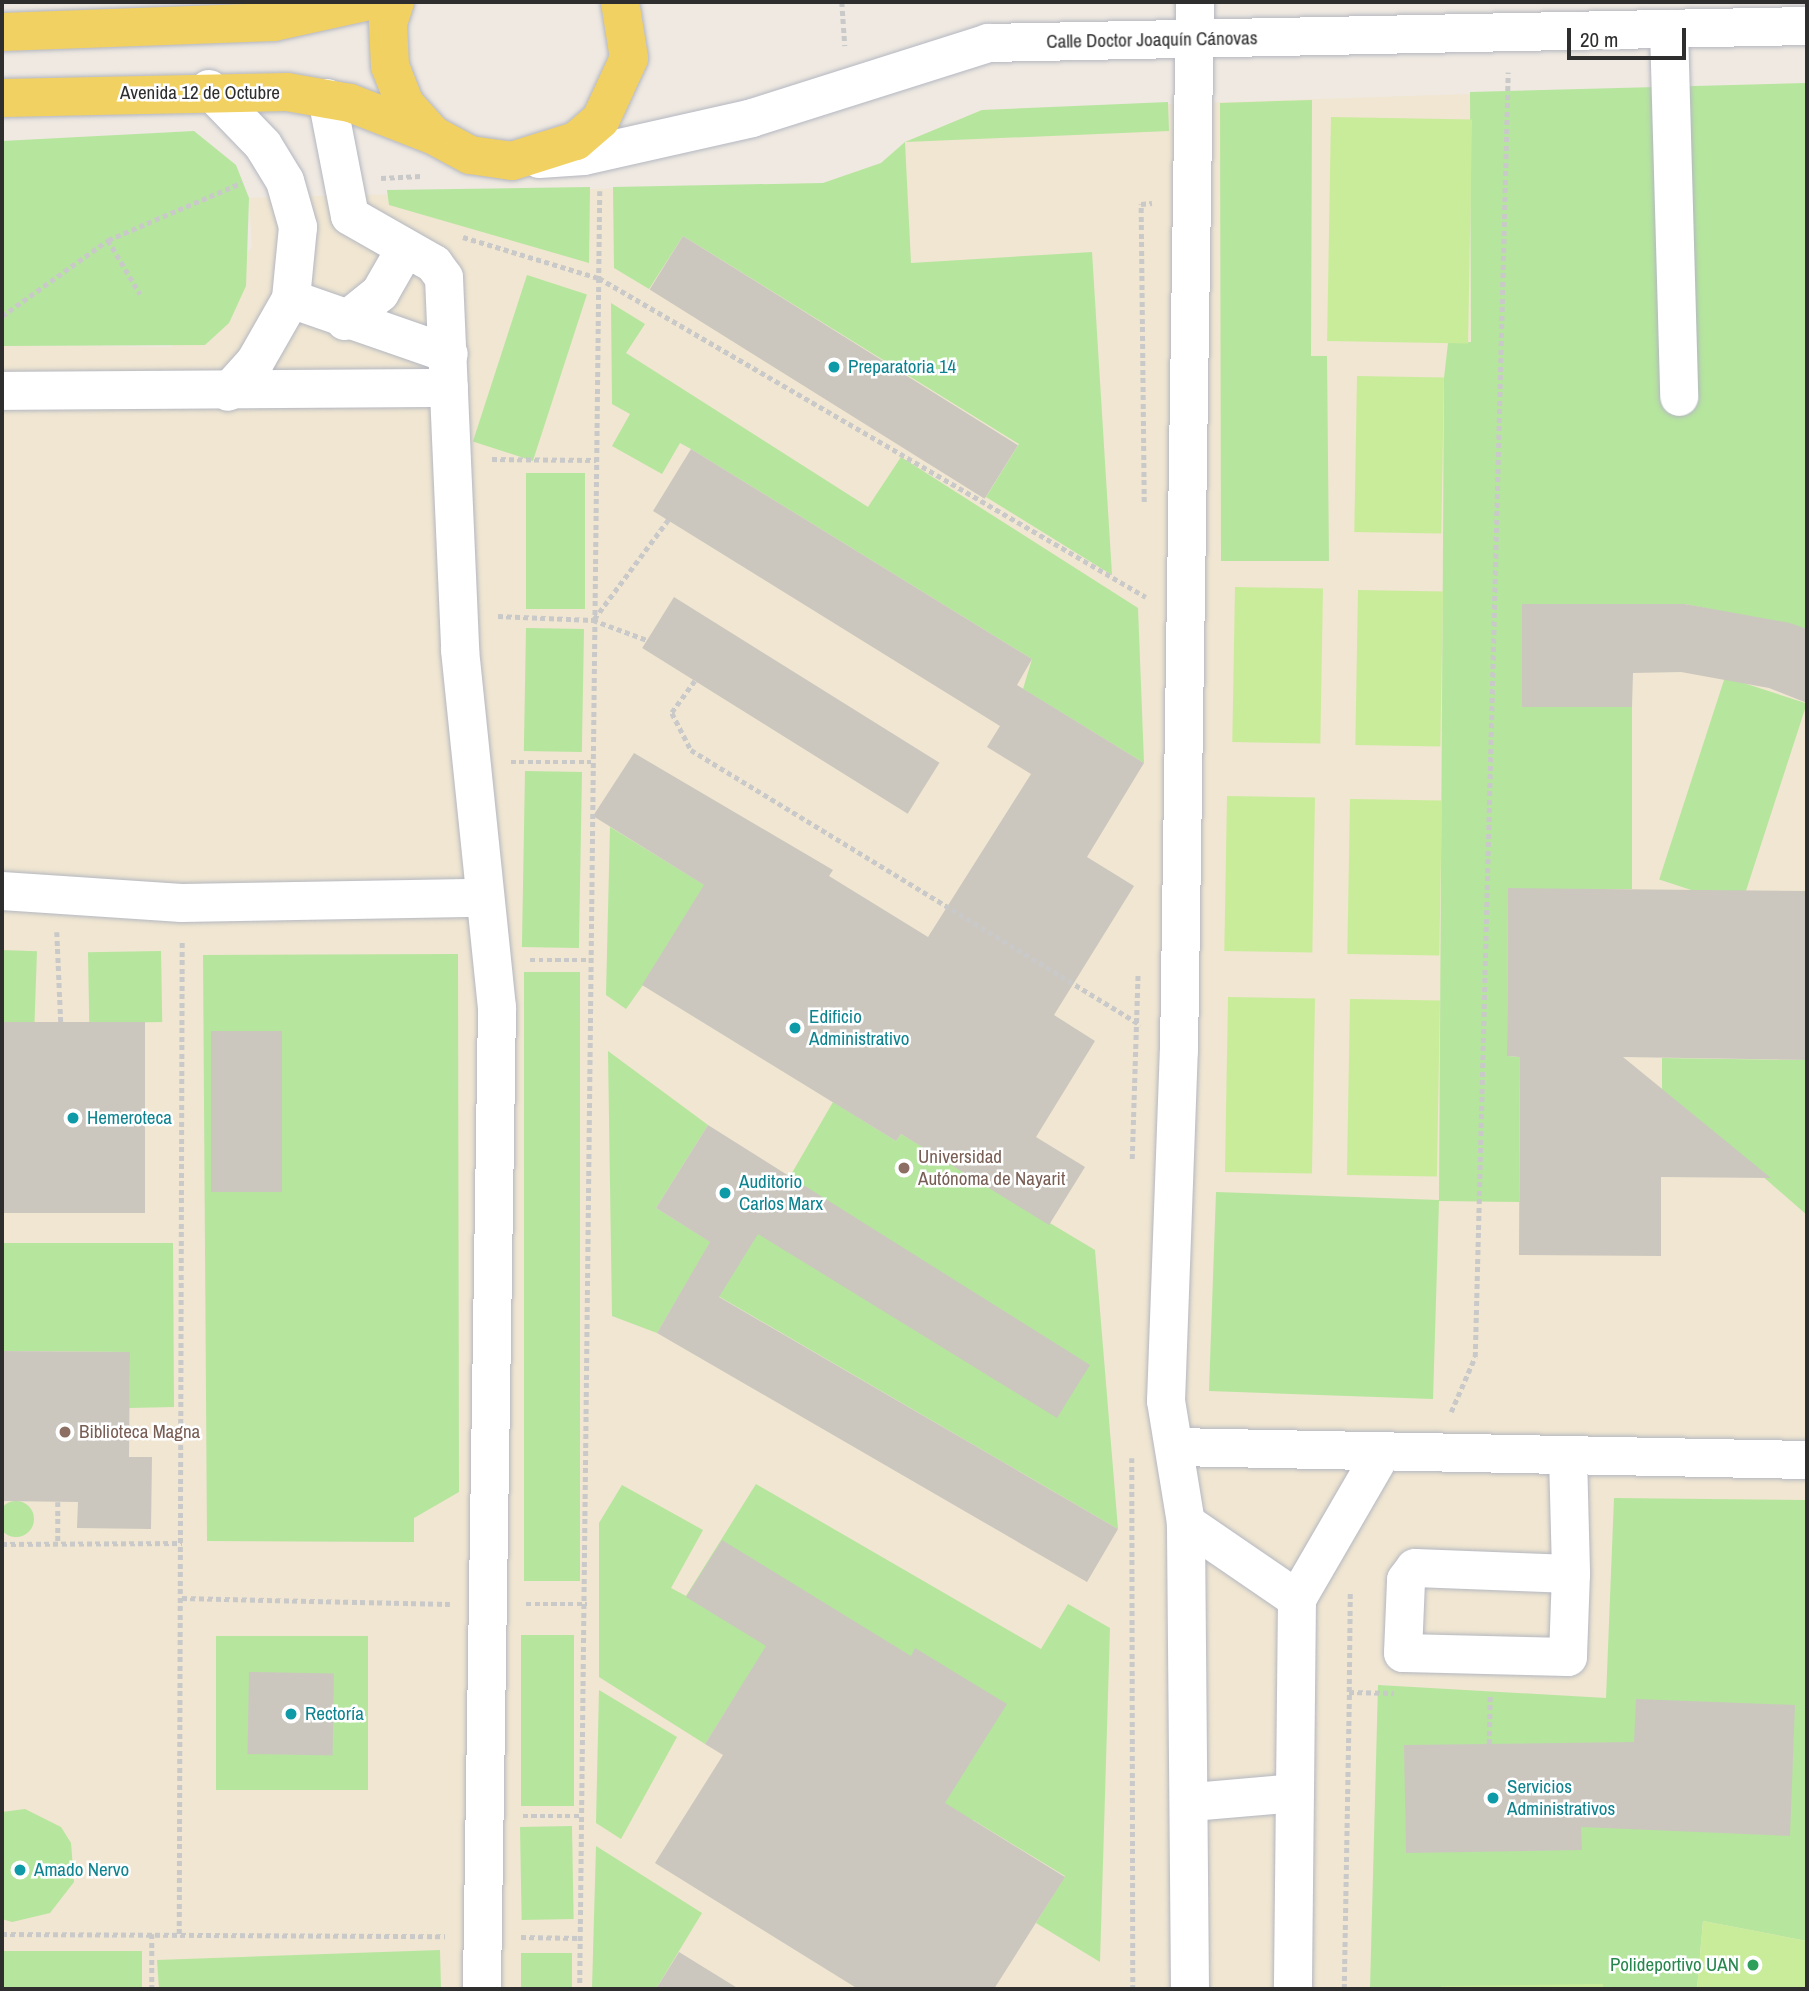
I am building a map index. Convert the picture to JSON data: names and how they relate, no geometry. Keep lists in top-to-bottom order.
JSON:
{
  "streets": {
    "main road": ["Avenida 12 de Octubre"],
    "street": ["Calle Doctor Joaquín Cánovas"]
  },
  "crossings": [
    ["Calle Doctor Joaquín Cánovas", "Avenida 12 de Octubre"]
  ],
  "places": [
    "Preparatoria 14",
    "Edificio Administrativo",
    "Hemeroteca",
    "Universidad Autónoma de Nayarit",
    "Auditorio Carlos Marx",
    "Biblioteca Magna",
    "Rectoría",
    "Servicios Administrativos",
    "Amado Nervo",
    "Polideportivo UAN"
  ],
  "scale_bar": "20 m"
}
